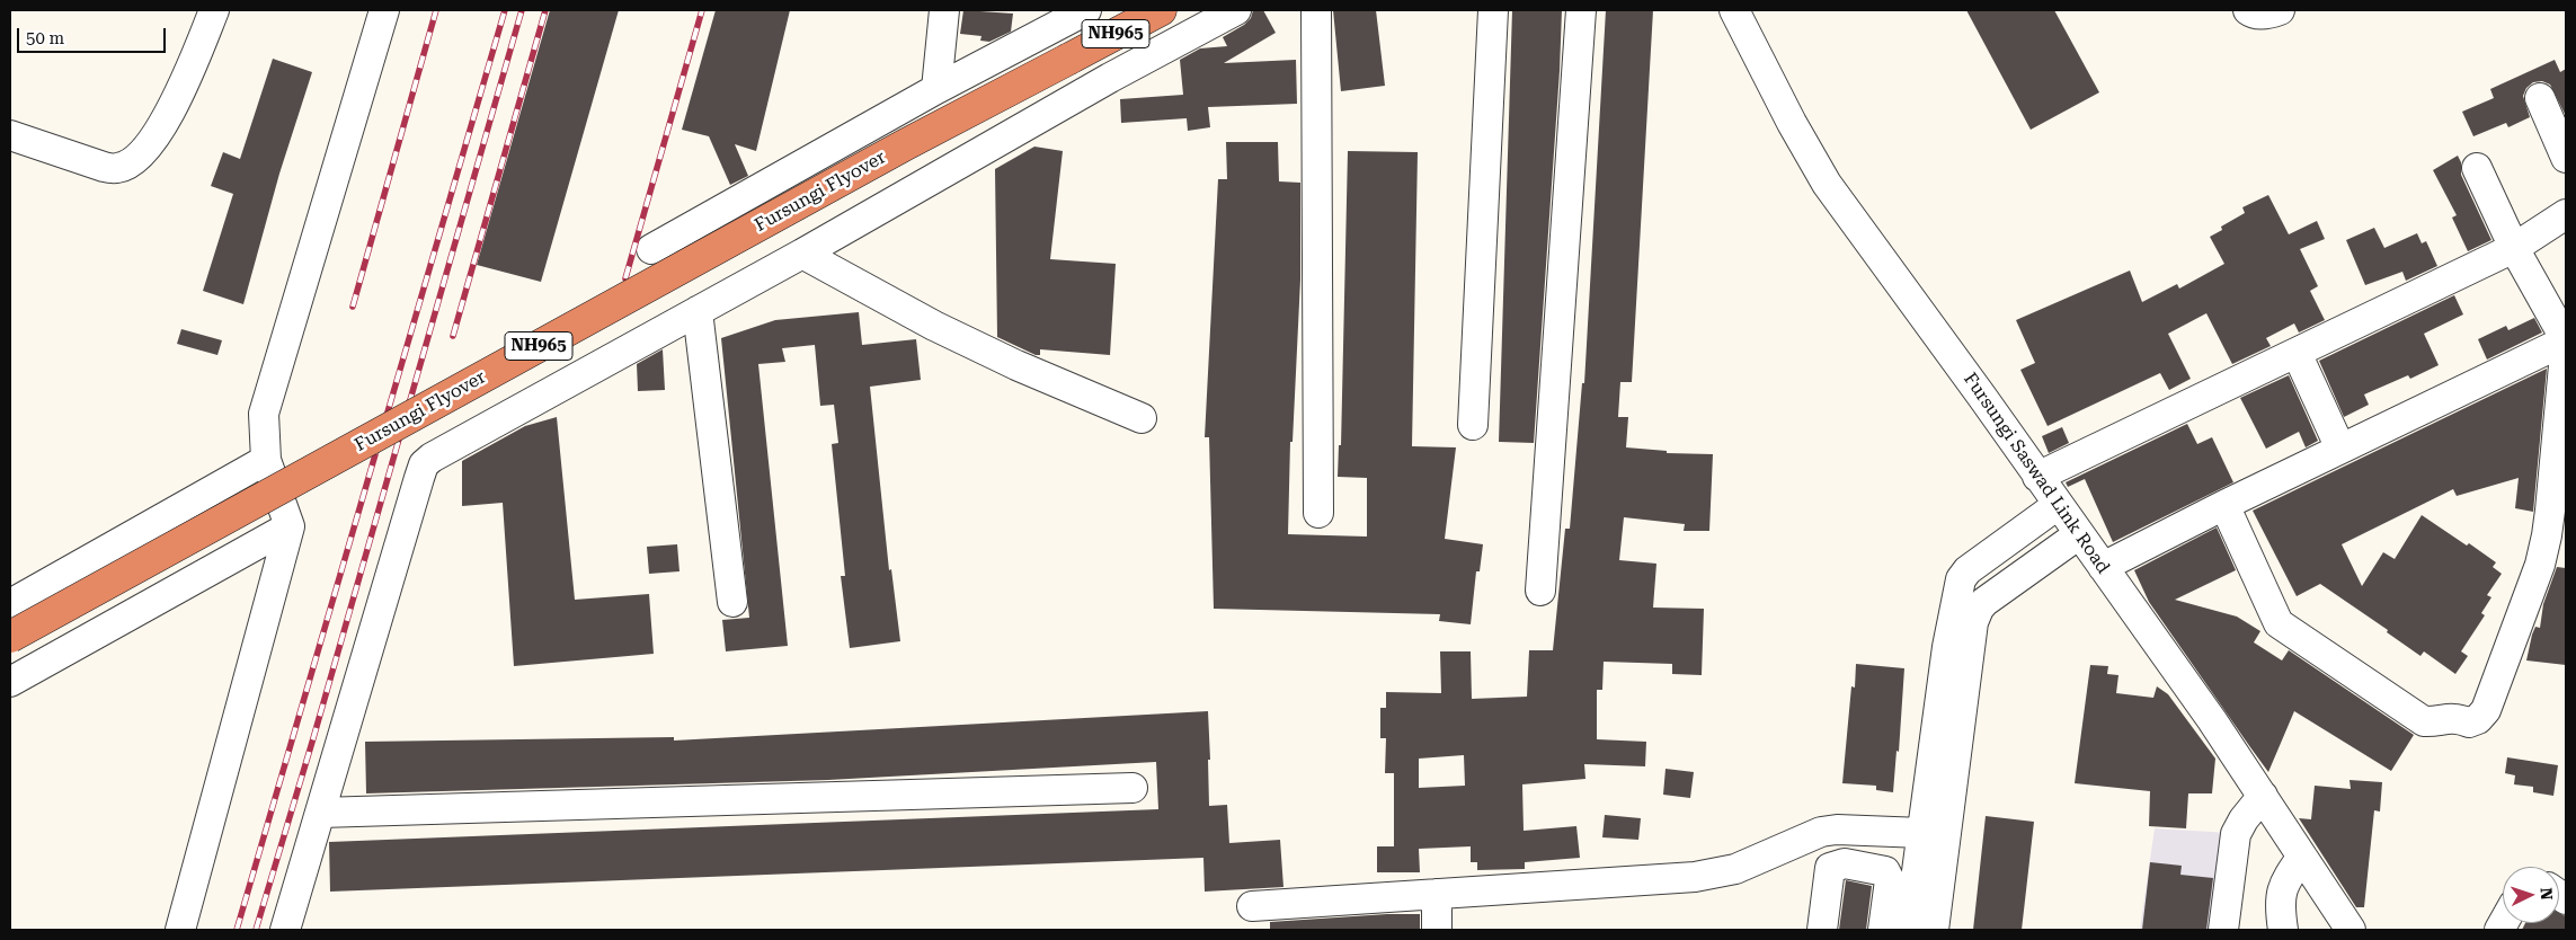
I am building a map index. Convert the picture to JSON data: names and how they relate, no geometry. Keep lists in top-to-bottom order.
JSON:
{
  "streets": {
    "highway": ["NH965", "Fursungi Flyover"],
    "street": ["Fursungi Saswad Link Road"]
  },
  "scale_bar": "50 m",
  "north": "right"
}
